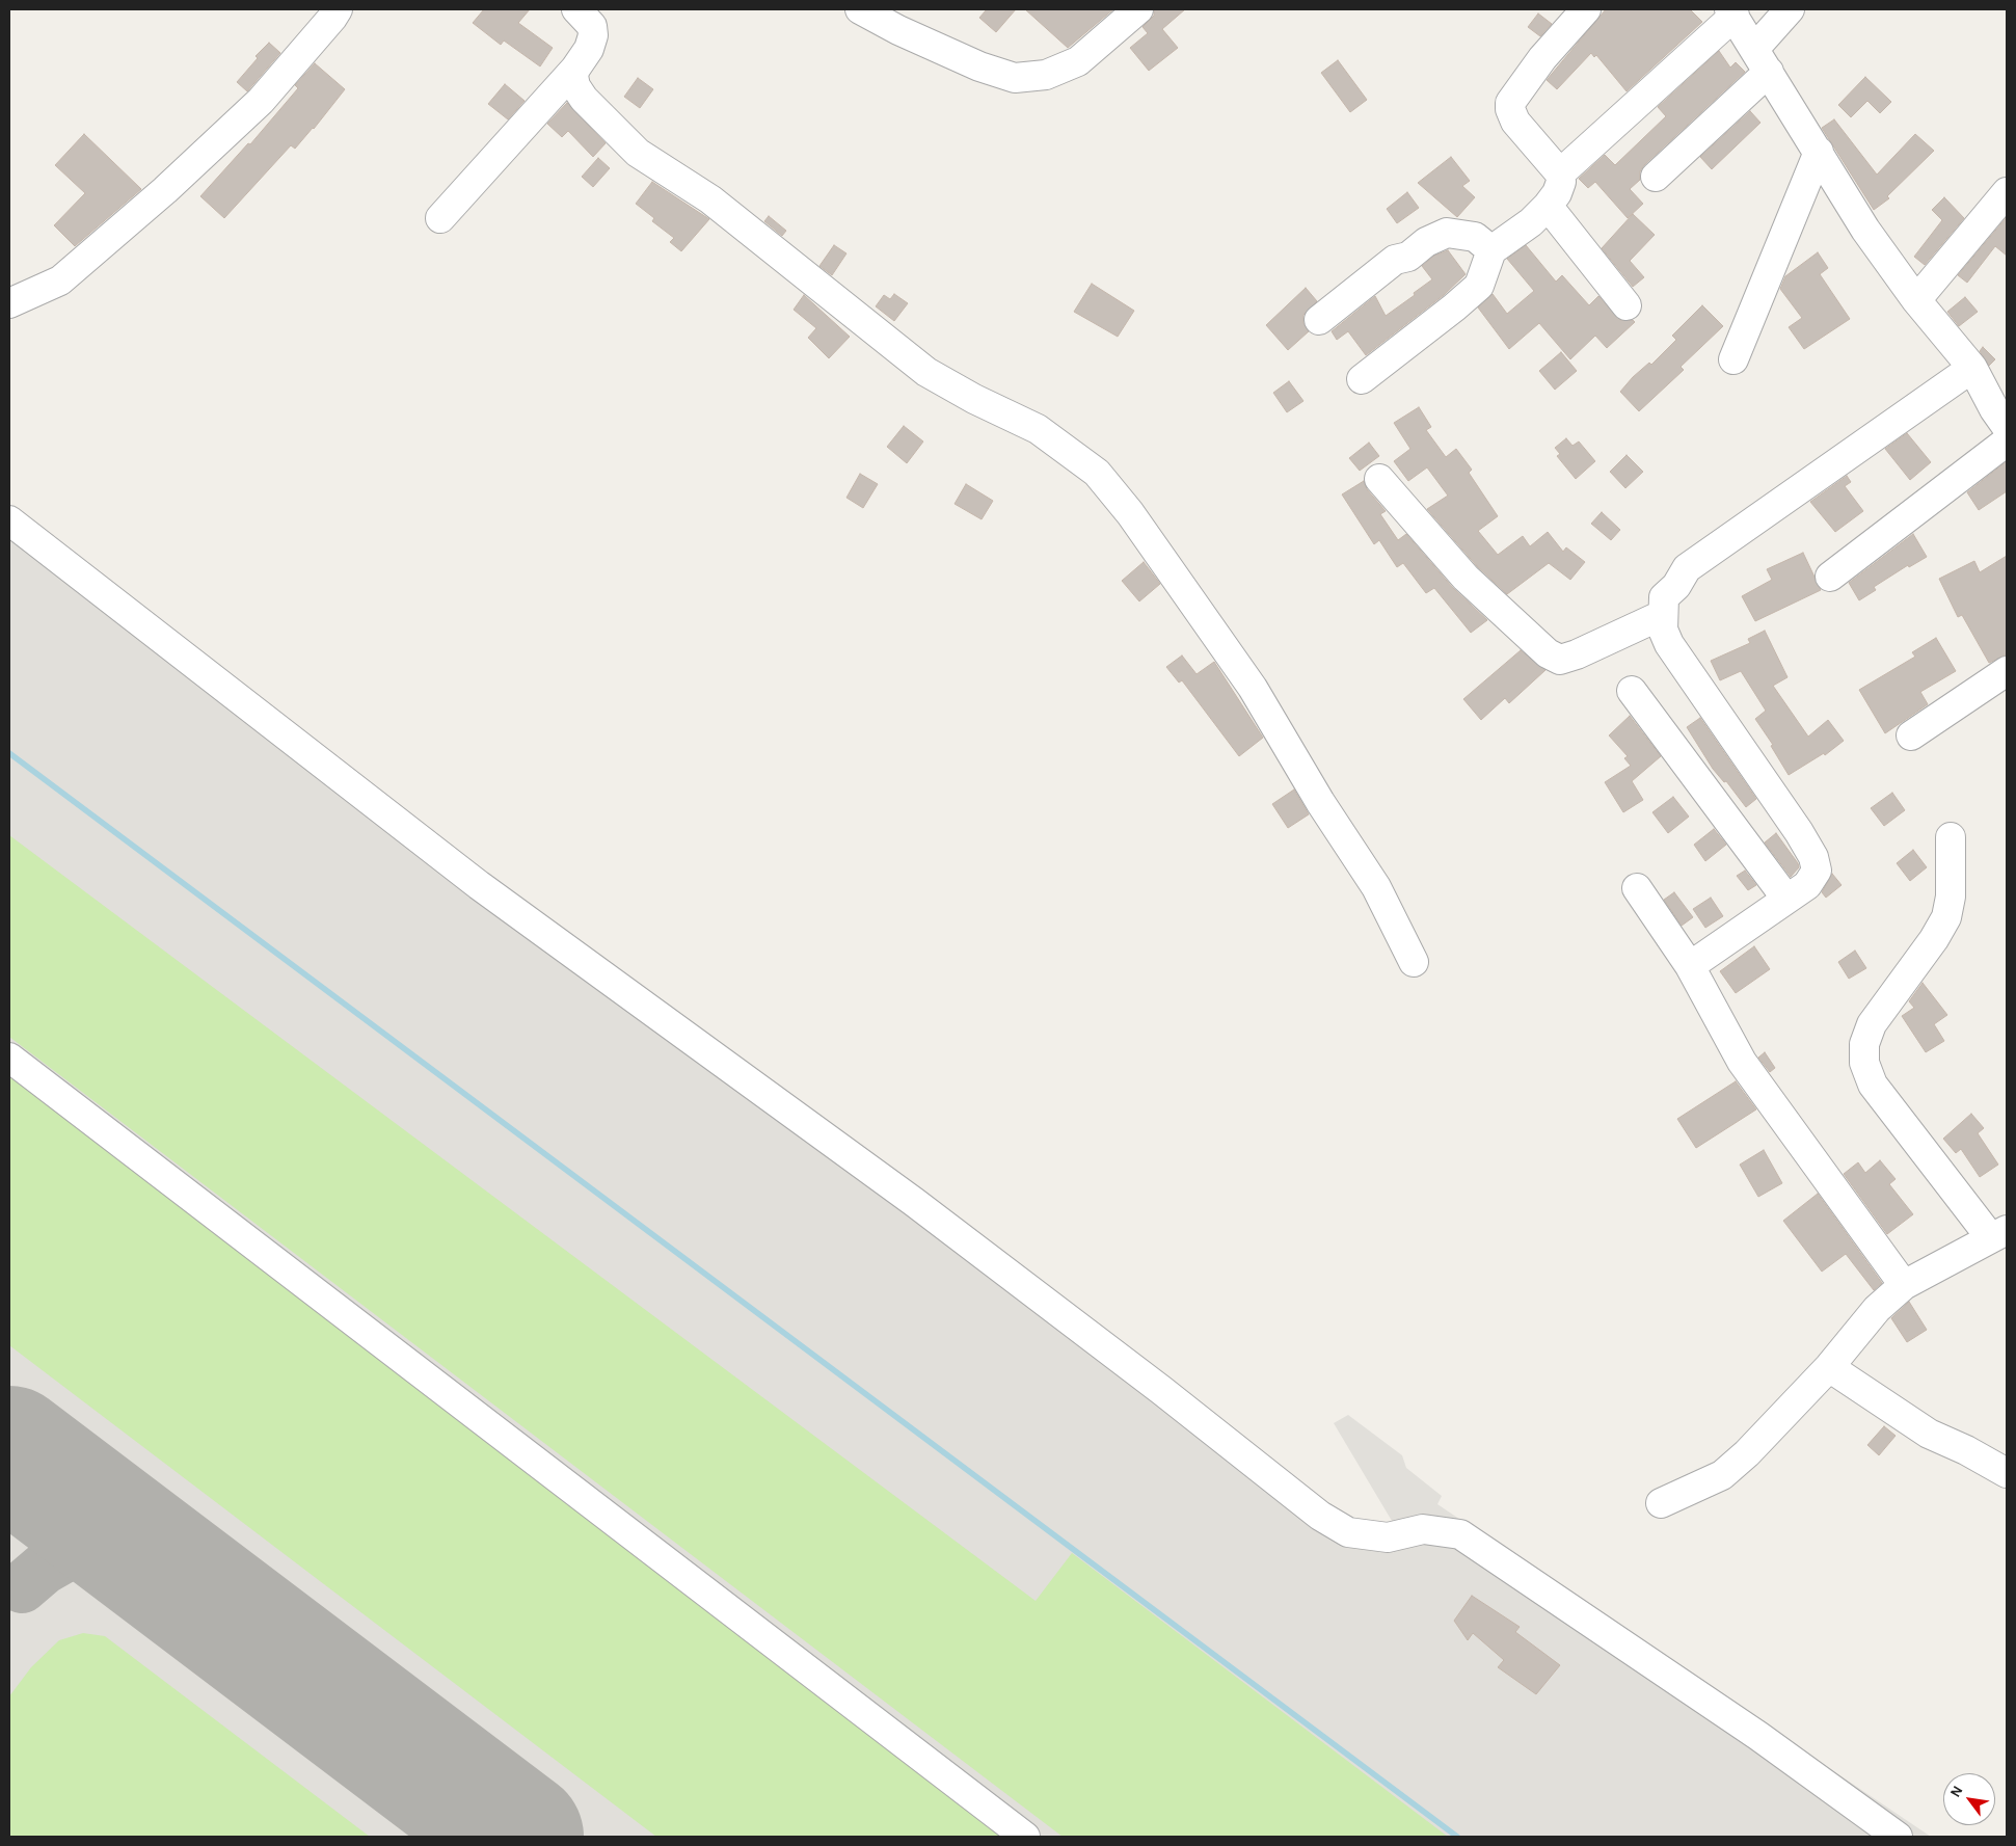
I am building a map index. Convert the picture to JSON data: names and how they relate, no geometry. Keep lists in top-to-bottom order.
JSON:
{
  "north": "top left"
}
